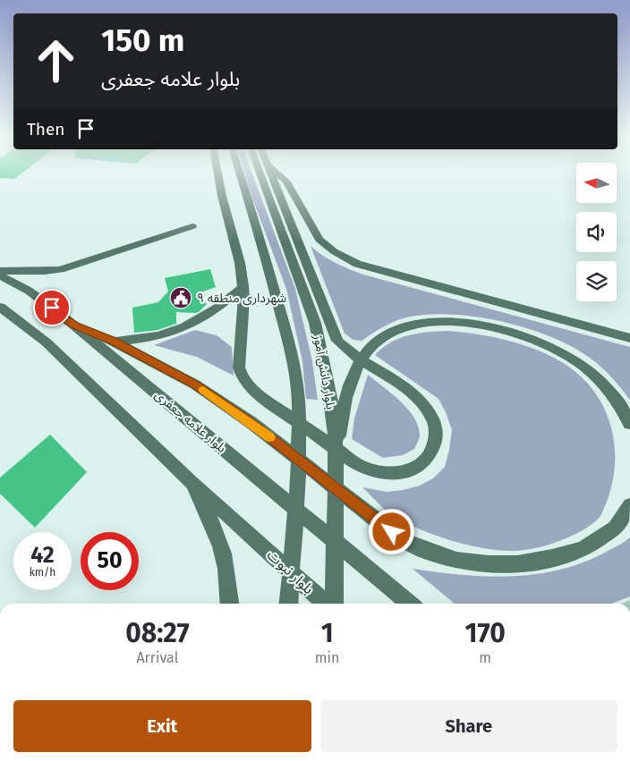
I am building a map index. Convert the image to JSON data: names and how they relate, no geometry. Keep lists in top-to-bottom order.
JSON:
{
  "streets": {
    "main road": ["بلوار دانش آموز", "بلوار علامه جعفری", "بلوار نبوت"]
  },
  "places": {
    "public building": ["شهرداری منطقه ۹"]
  },
  "north": "left",
  "page": {
    "turn": ["150 m", "بلوار علامه جعفری"],
    "then": "Then",
    "speed": "42 km/h",
    "limit": "50",
    "eta": [
      "08:27",
      "Arrival",
      "1",
      "min",
      "170",
      "m"
    ],
    "buttons": ["Exit", "Share"]
  }
}
